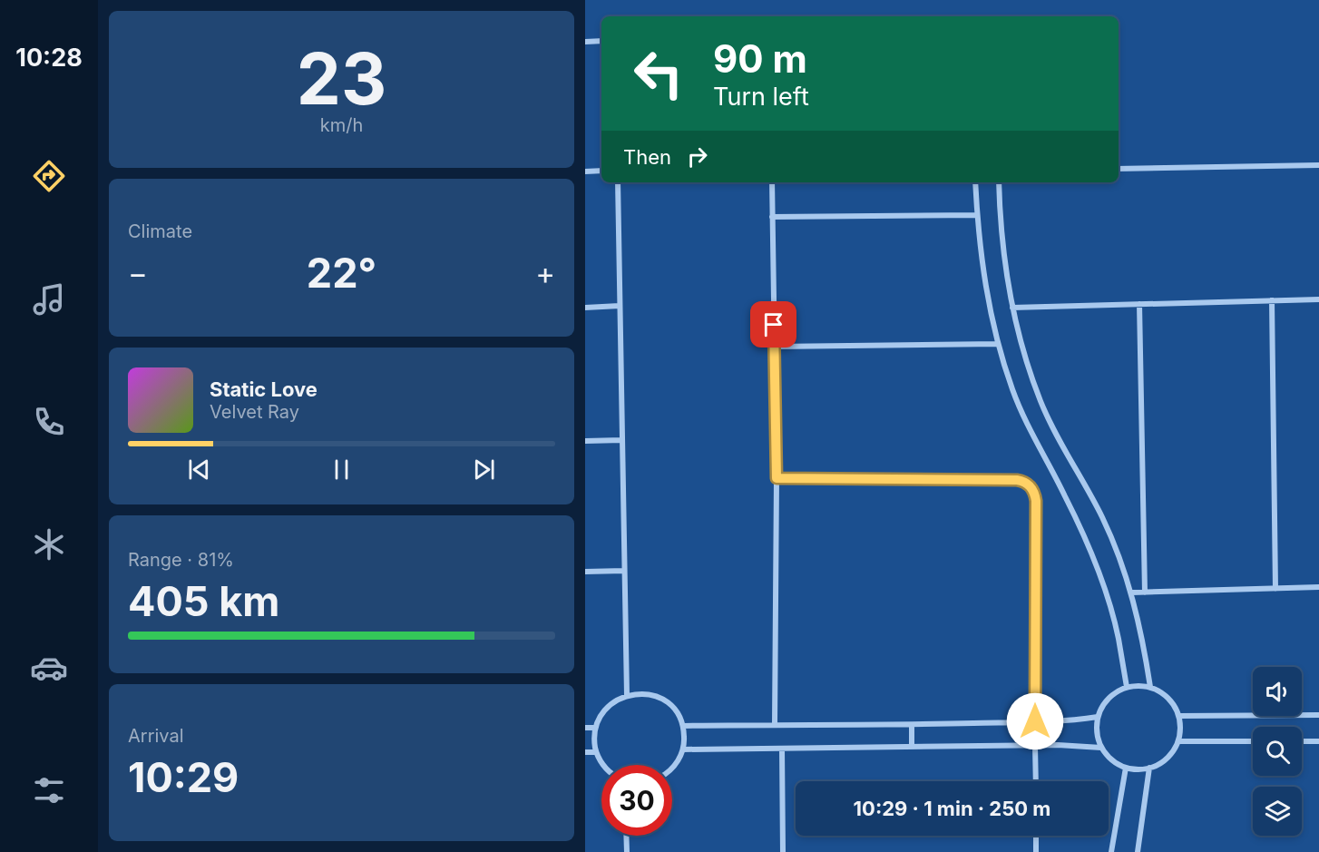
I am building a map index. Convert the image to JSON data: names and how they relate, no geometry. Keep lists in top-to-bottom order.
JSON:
{
  "page": {
    "tabs": "10:28",
    "tile": [
      ["23", "km/h"],
      "Climate",
      ["Range · 81%", "405 km"],
      ["Arrival", "10:29"]
    ],
    "turn": ["90 m", "Turn left"],
    "then": "Then",
    "heat": ["−", "22°", "+"],
    "song": ["Static Love", "Velvet Ray"],
    "limit": "30",
    "trip": "10:29 · 1 min · 250 m"
  }
}
